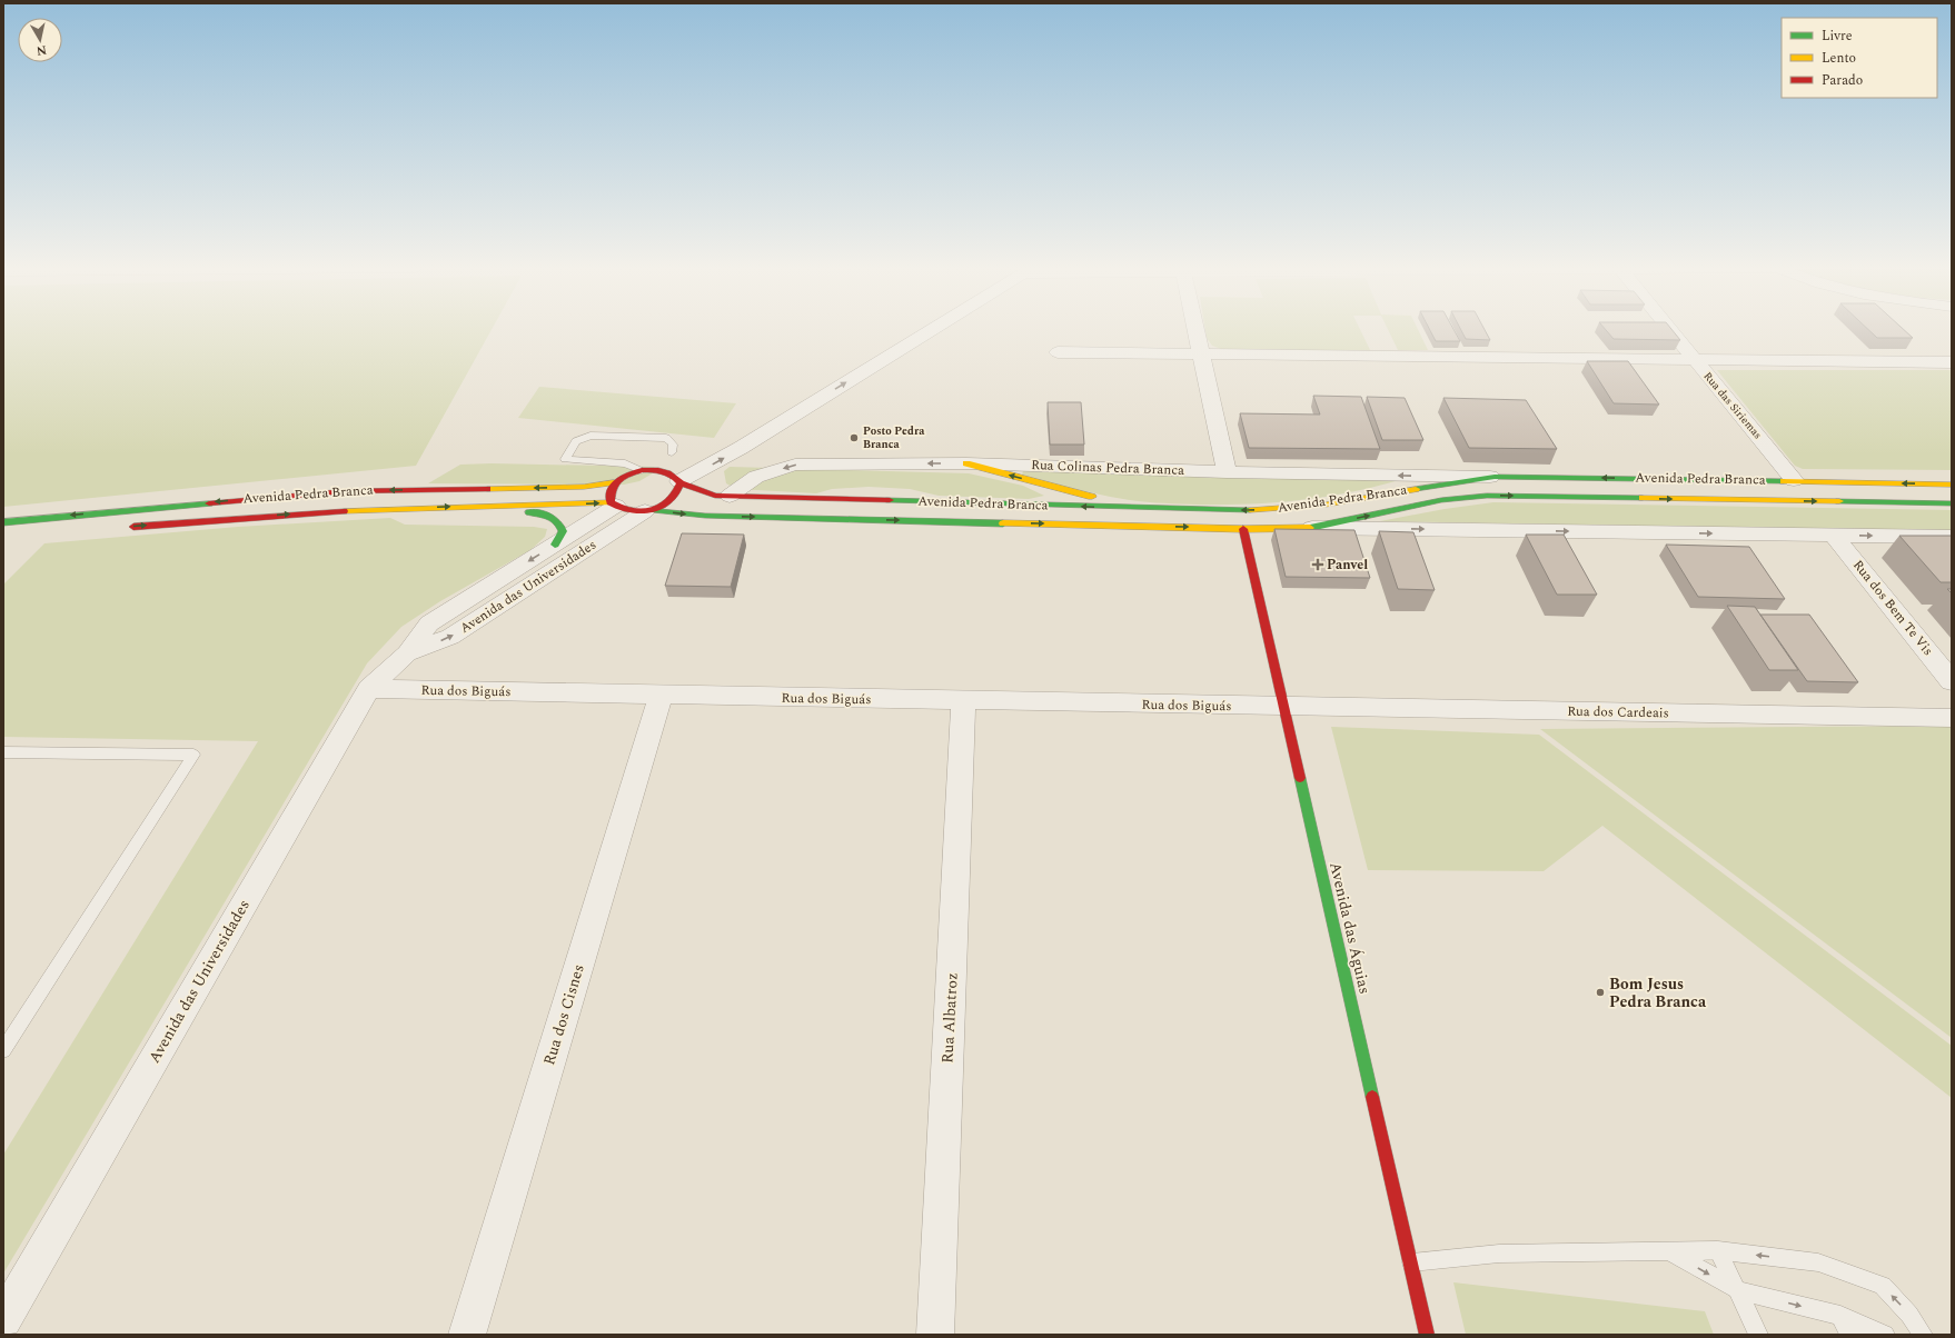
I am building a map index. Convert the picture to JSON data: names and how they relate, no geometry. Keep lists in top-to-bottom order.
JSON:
{
  "streets": {
    "main road": ["Avenida Pedra Branca", "Avenida das Águias"],
    "street": [
      "Rua das Siriemas",
      "Rua Colinas Pedra Branca",
      "Avenida das Universidades",
      "Rua dos Bem Te Vis",
      "Rua dos Biguás",
      "Rua dos Cardeais",
      "Rua dos Cisnes",
      "Rua Albatroz"
    ]
  },
  "crossings": [
    ["Rua das Siriemas", "Avenida Pedra Branca"],
    ["Rua Colinas Pedra Branca", "Avenida Pedra Branca"],
    ["Avenida Pedra Branca", "Avenida das Universidades"],
    ["Avenida Pedra Branca", "Rua dos Bem Te Vis"],
    ["Avenida Pedra Branca", "Avenida das Águias"],
    ["Avenida das Universidades", "Rua dos Biguás"],
    ["Rua dos Biguás", "Rua dos Cardeais"],
    ["Rua dos Biguás", "Avenida das Águias"],
    ["Rua dos Biguás", "Rua dos Cisnes"],
    ["Rua dos Biguás", "Rua Albatroz"],
    ["Rua dos Cardeais", "Avenida das Águias"]
  ],
  "places": {
    "other": ["Posto Pedra Branca", "Bom Jesus Pedra Branca"],
    "health": ["Panvel"]
  },
  "legend": ["Livre", "Lento", "Parado"],
  "north": "bottom"
}
